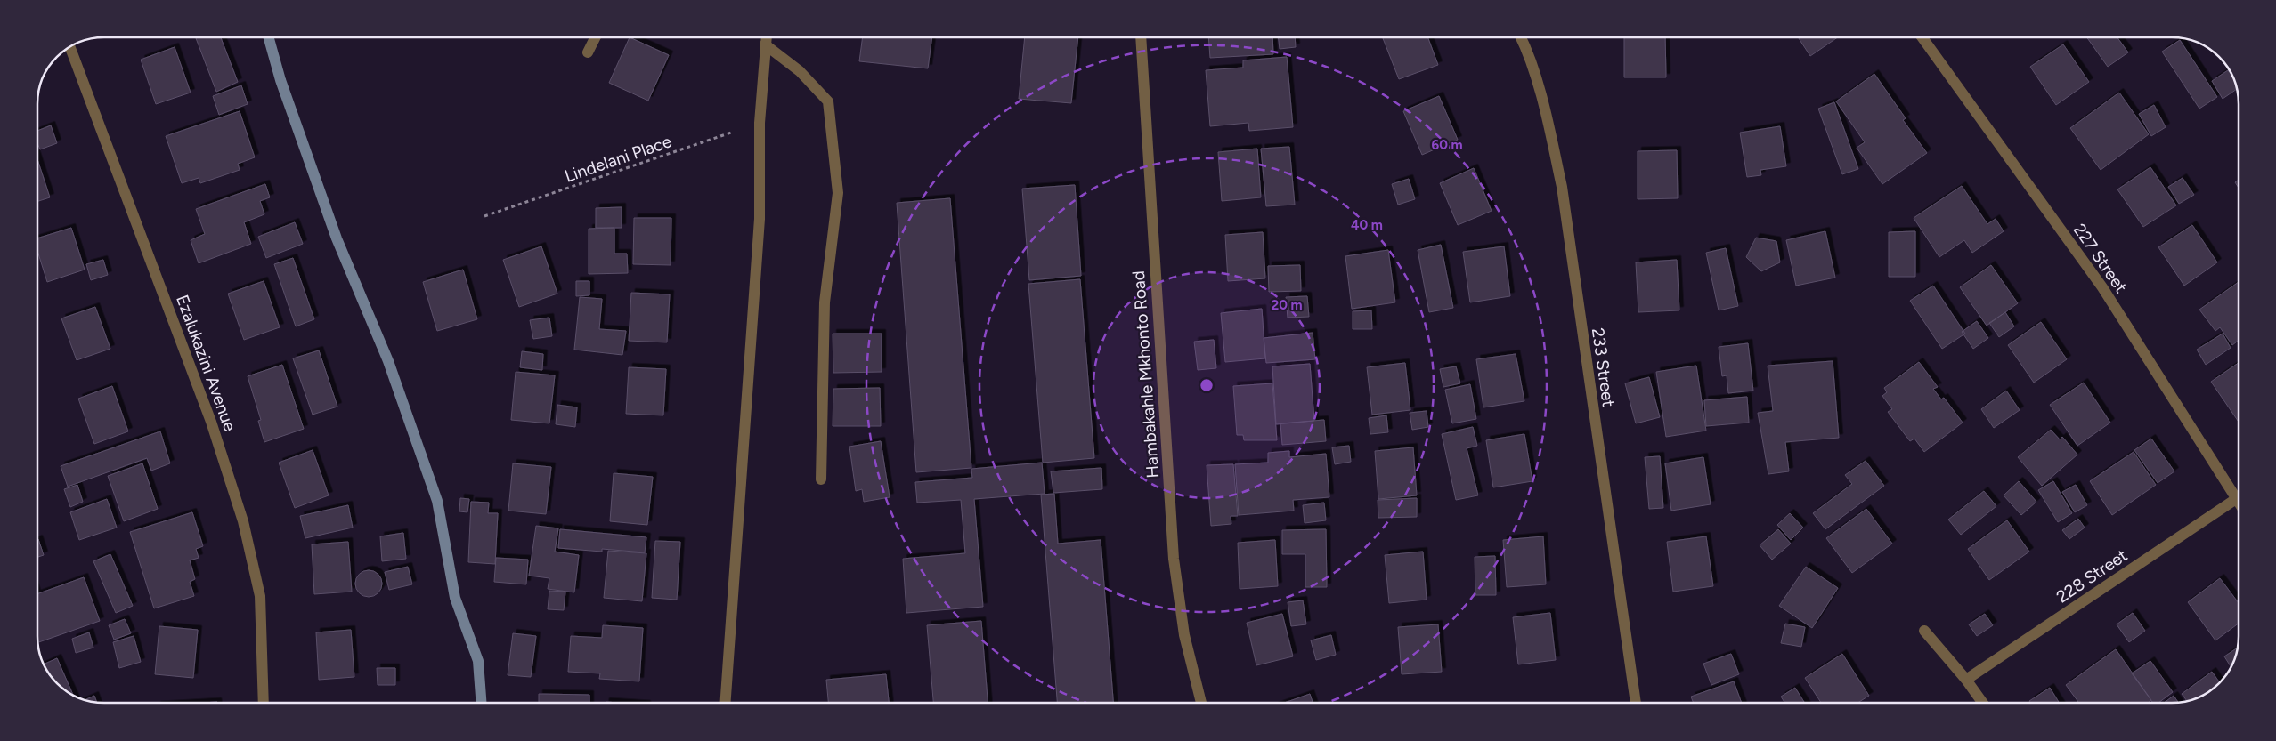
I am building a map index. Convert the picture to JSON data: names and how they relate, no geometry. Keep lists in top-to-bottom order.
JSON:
{
  "streets": {
    "street": [
      "227 Street",
      "Ezalukazini Avenue",
      "233 Street",
      "Hambakahle Mkhonto Road",
      "228 Street"
    ],
    "path": ["Lindelani Place"]
  },
  "crossings": [
    ["227 Street", "228 Street"]
  ],
  "rings": ["60 m", "40 m", "20 m"]
}
